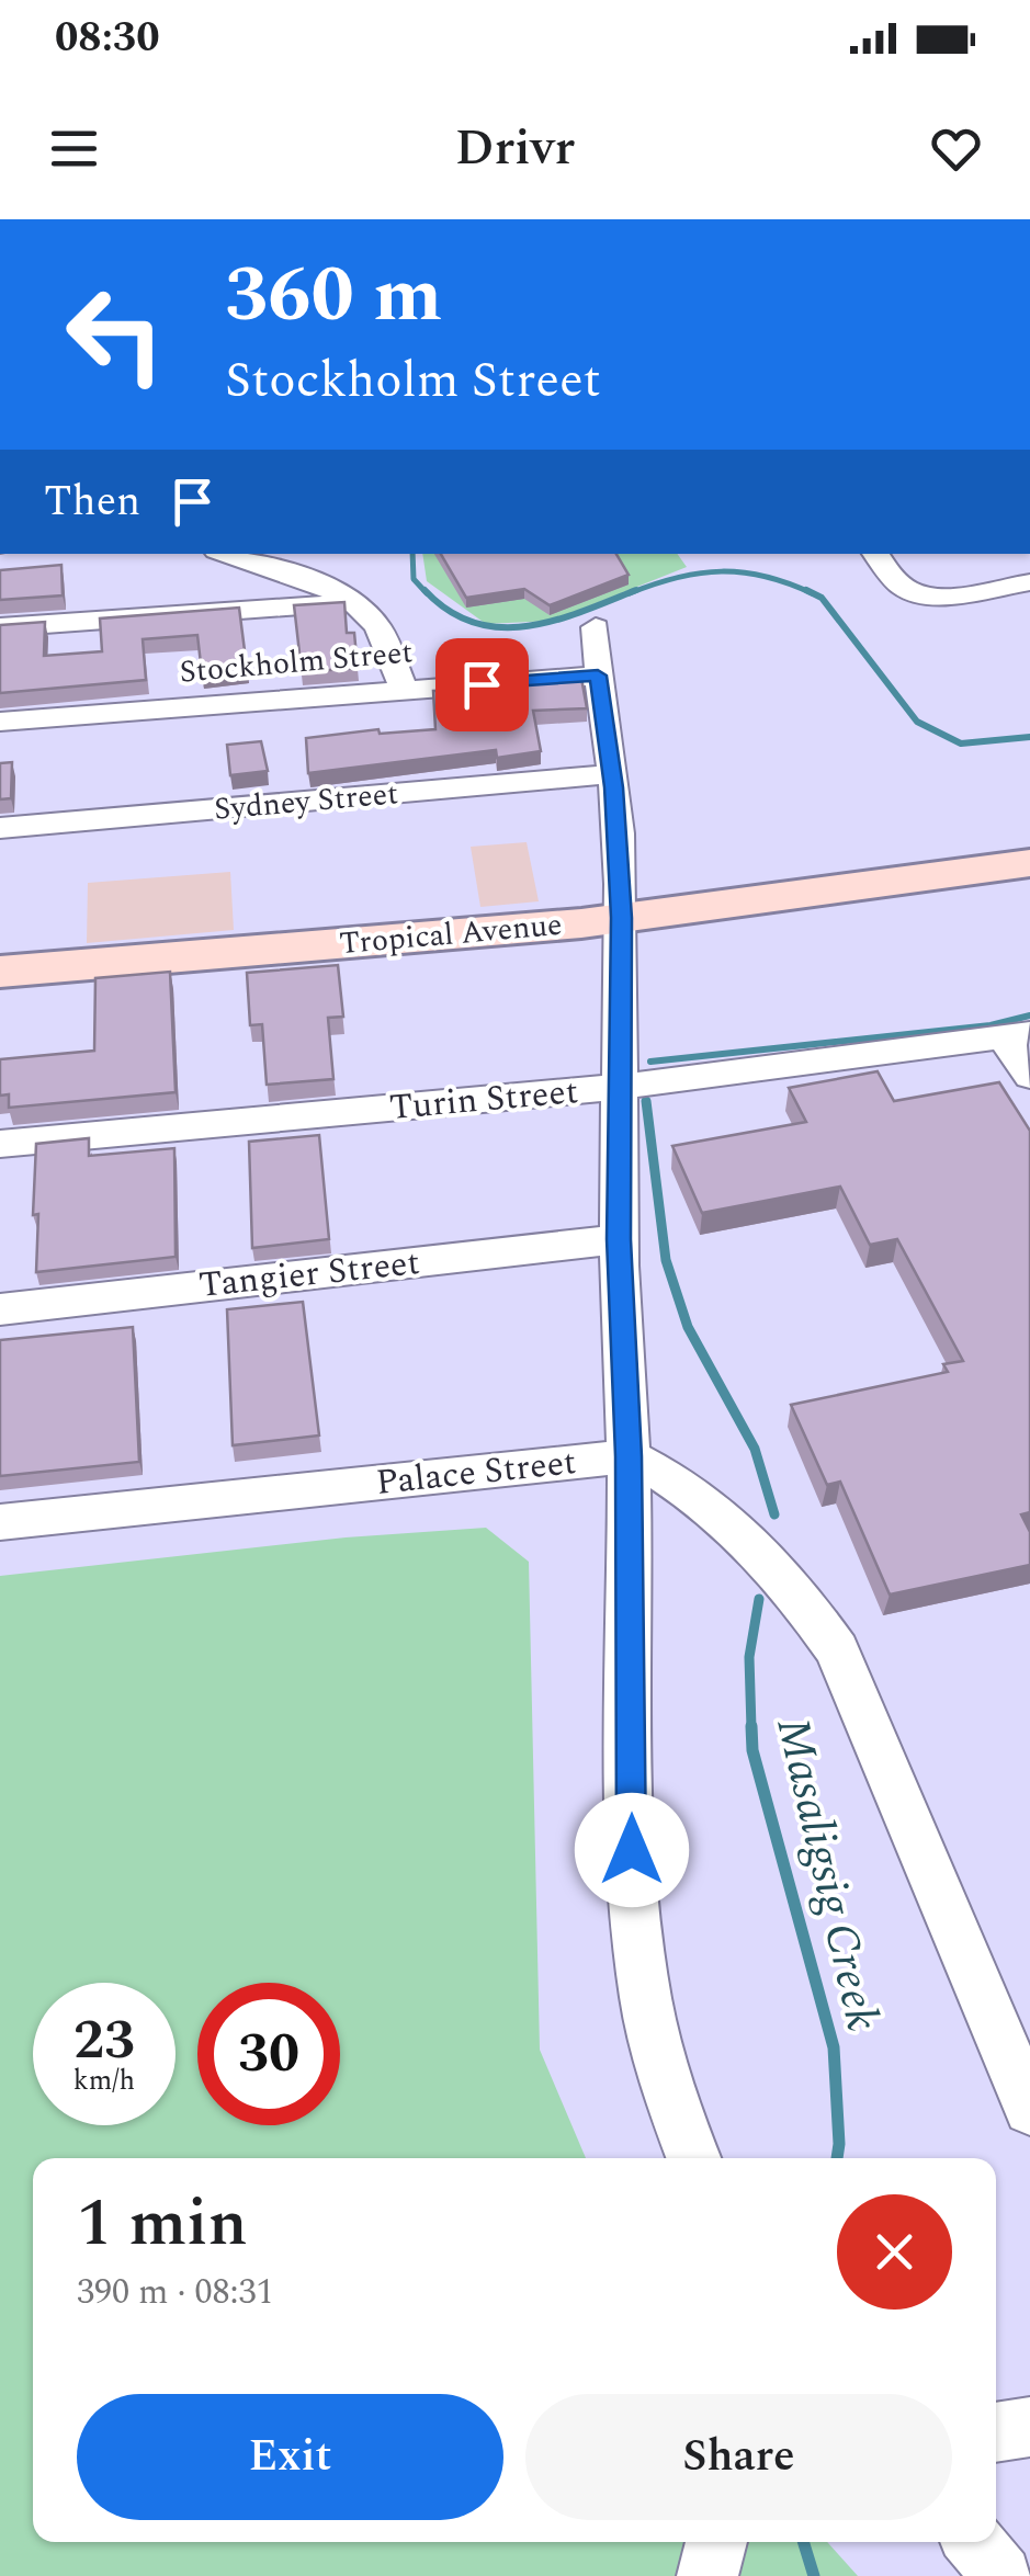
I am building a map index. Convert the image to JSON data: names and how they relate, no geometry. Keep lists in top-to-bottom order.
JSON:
{
  "streets": {
    "street": [
      "Stockholm Street",
      "Sydney Street",
      "Tropical Avenue",
      "Turin Street",
      "Tangier Street",
      "Palace Street"
    ]
  },
  "water": ["Masaligsig Creek"],
  "page": {
    "status": "08:30",
    "header": "Drivr",
    "turn": ["360 m", "Stockholm Street"],
    "then": "Then",
    "speed": "23 km/h",
    "limit": "30",
    "heading": ["1 min", "390 m · 08:31"],
    "buttons": ["Exit", "Share"]
  }
}
